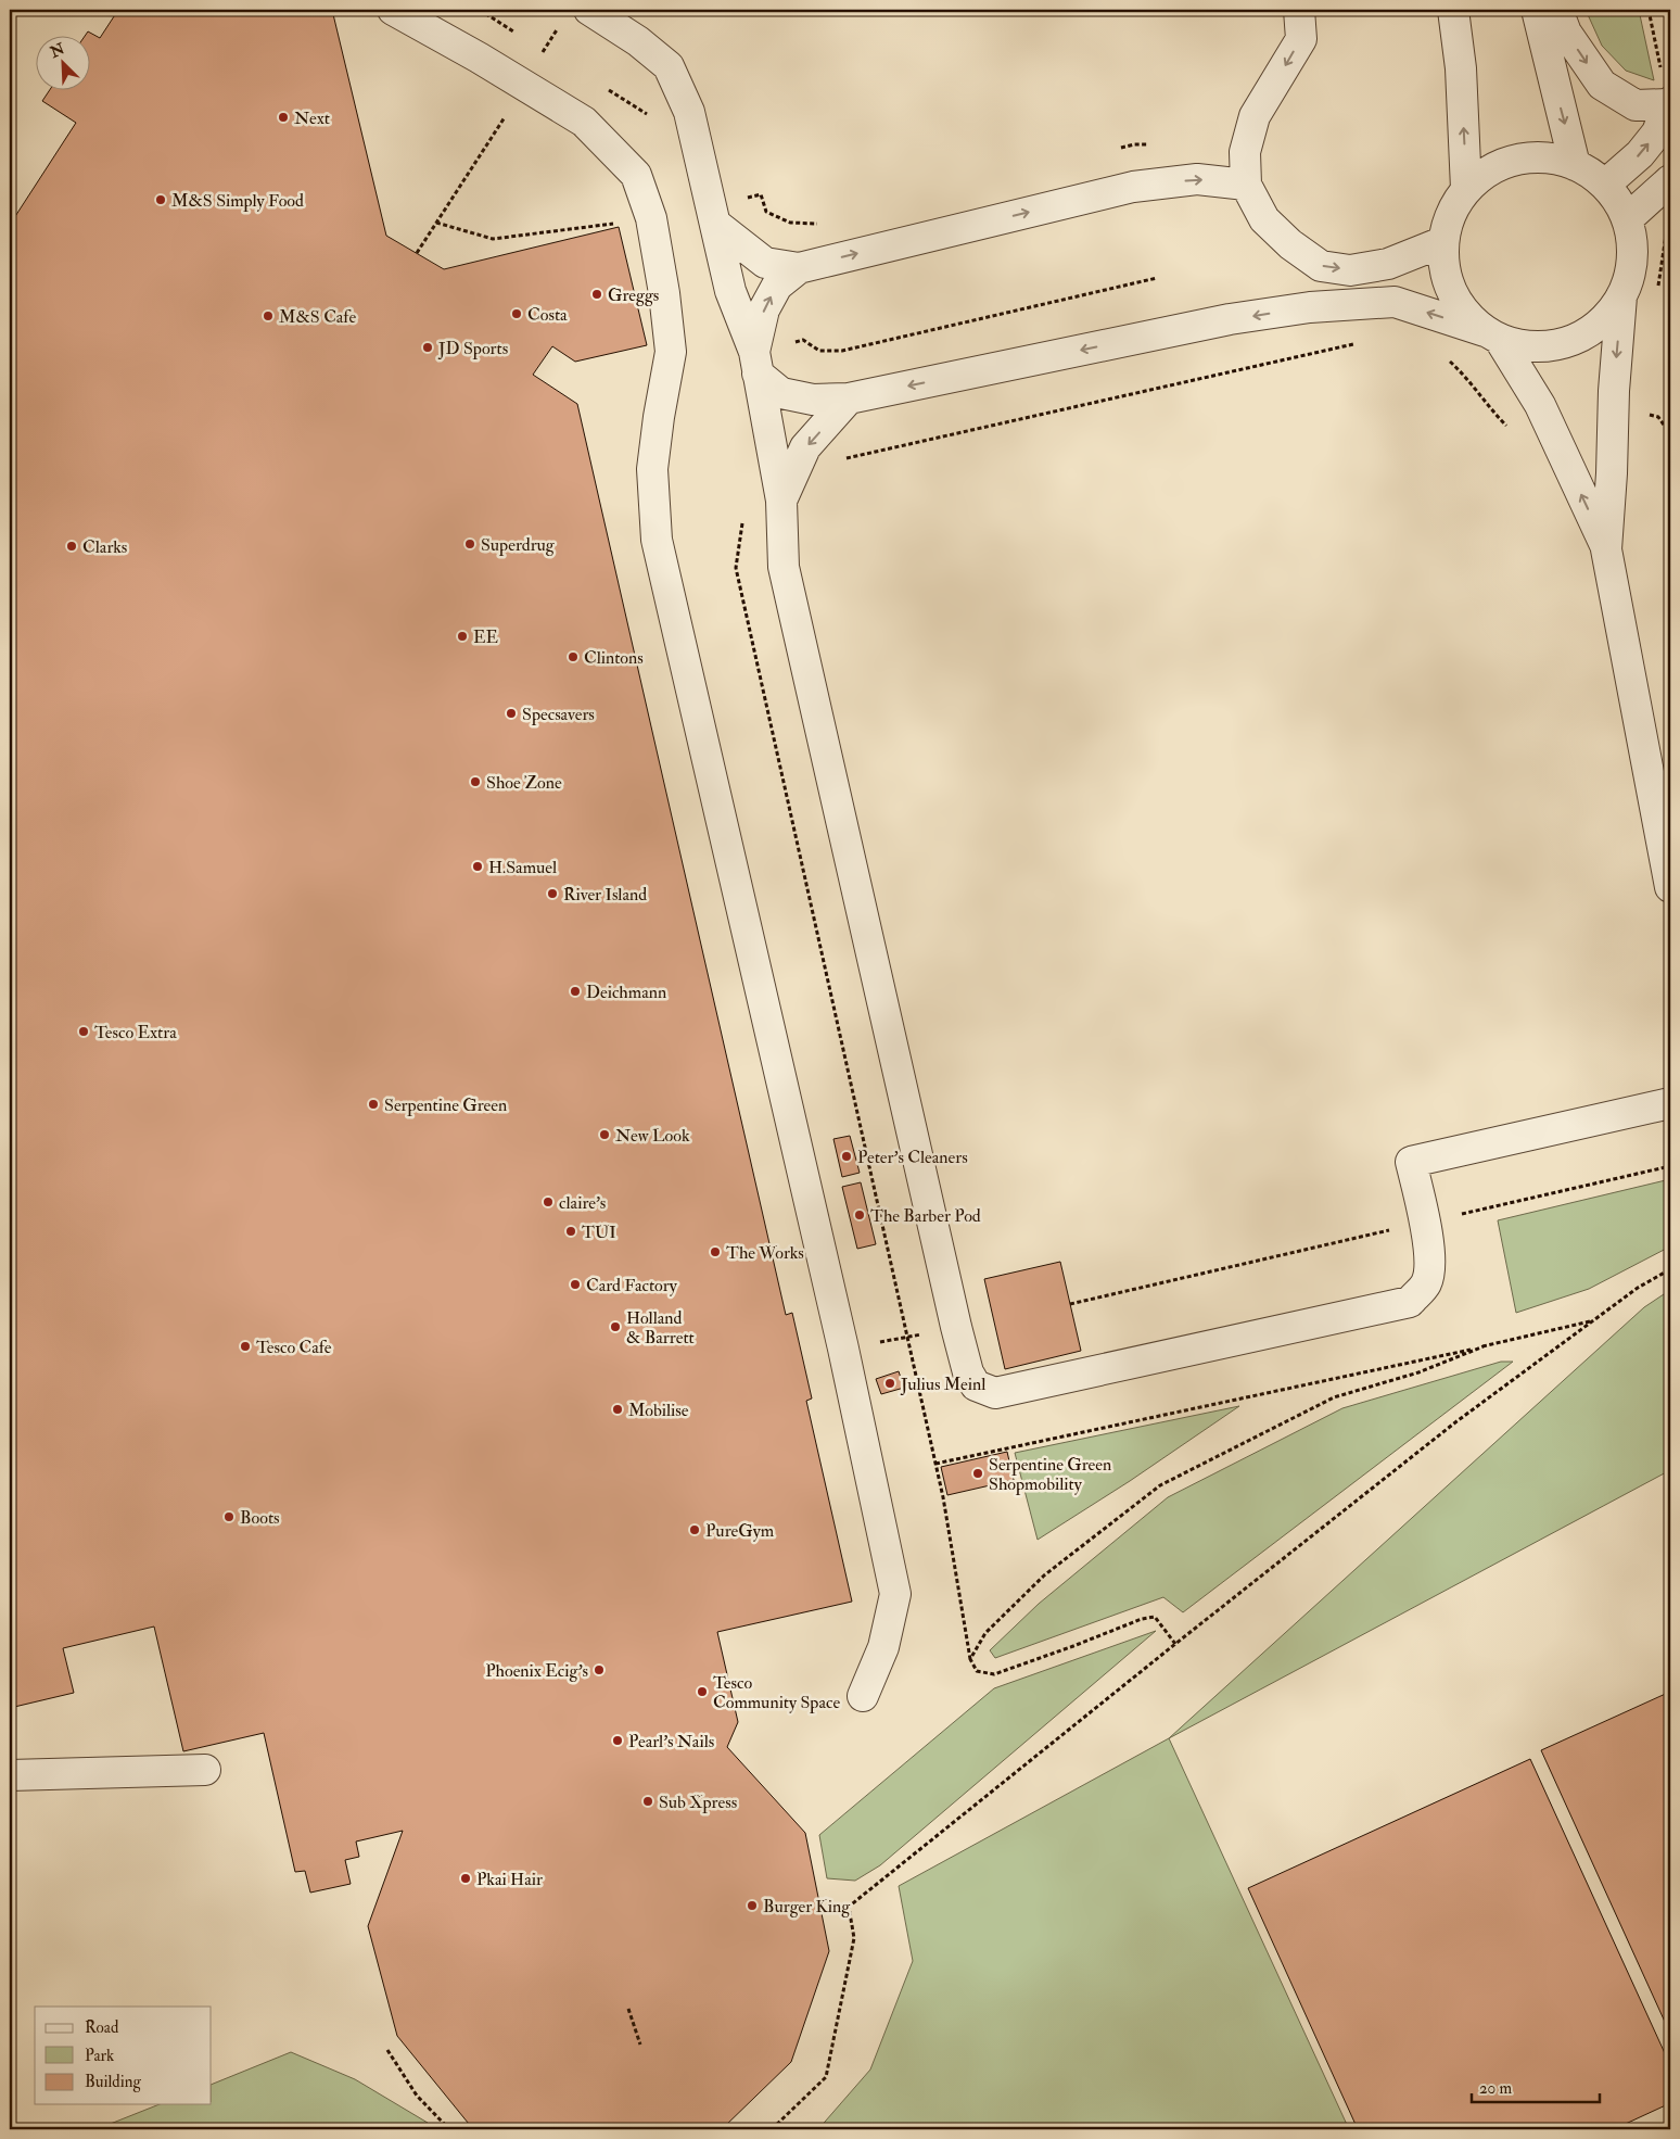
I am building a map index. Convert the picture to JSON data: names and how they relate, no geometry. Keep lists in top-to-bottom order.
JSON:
{
  "places": [
    "Next",
    "M&S Simply Food",
    "Greggs",
    "Costa",
    "M&S Cafe",
    "JD Sports",
    "Superdrug",
    "Clarks",
    "EE",
    "Clintons",
    "Specsavers",
    "Shoe Zone",
    "H.Samuel",
    "River Island",
    "Deichmann",
    "Tesco Extra",
    "Serpentine Green",
    "New Look",
    "Peter's Cleaners",
    "claire's",
    "The Barber Pod",
    "TUI",
    "The Works",
    "Card Factory",
    "Holland & Barrett",
    "Tesco Cafe",
    "Julius Meinl",
    "Mobilise",
    "Serpentine Green Shopmobility",
    "Boots",
    "PureGym",
    "Phoenix Ecig's",
    "Tesco Community Space",
    "Pearl's Nails",
    "Sub Xpress",
    "Pkai Hair",
    "Burger King"
  ],
  "legend": ["Road", "Park", "Building"],
  "scale_bar": "20 m",
  "north": "top left"
}
